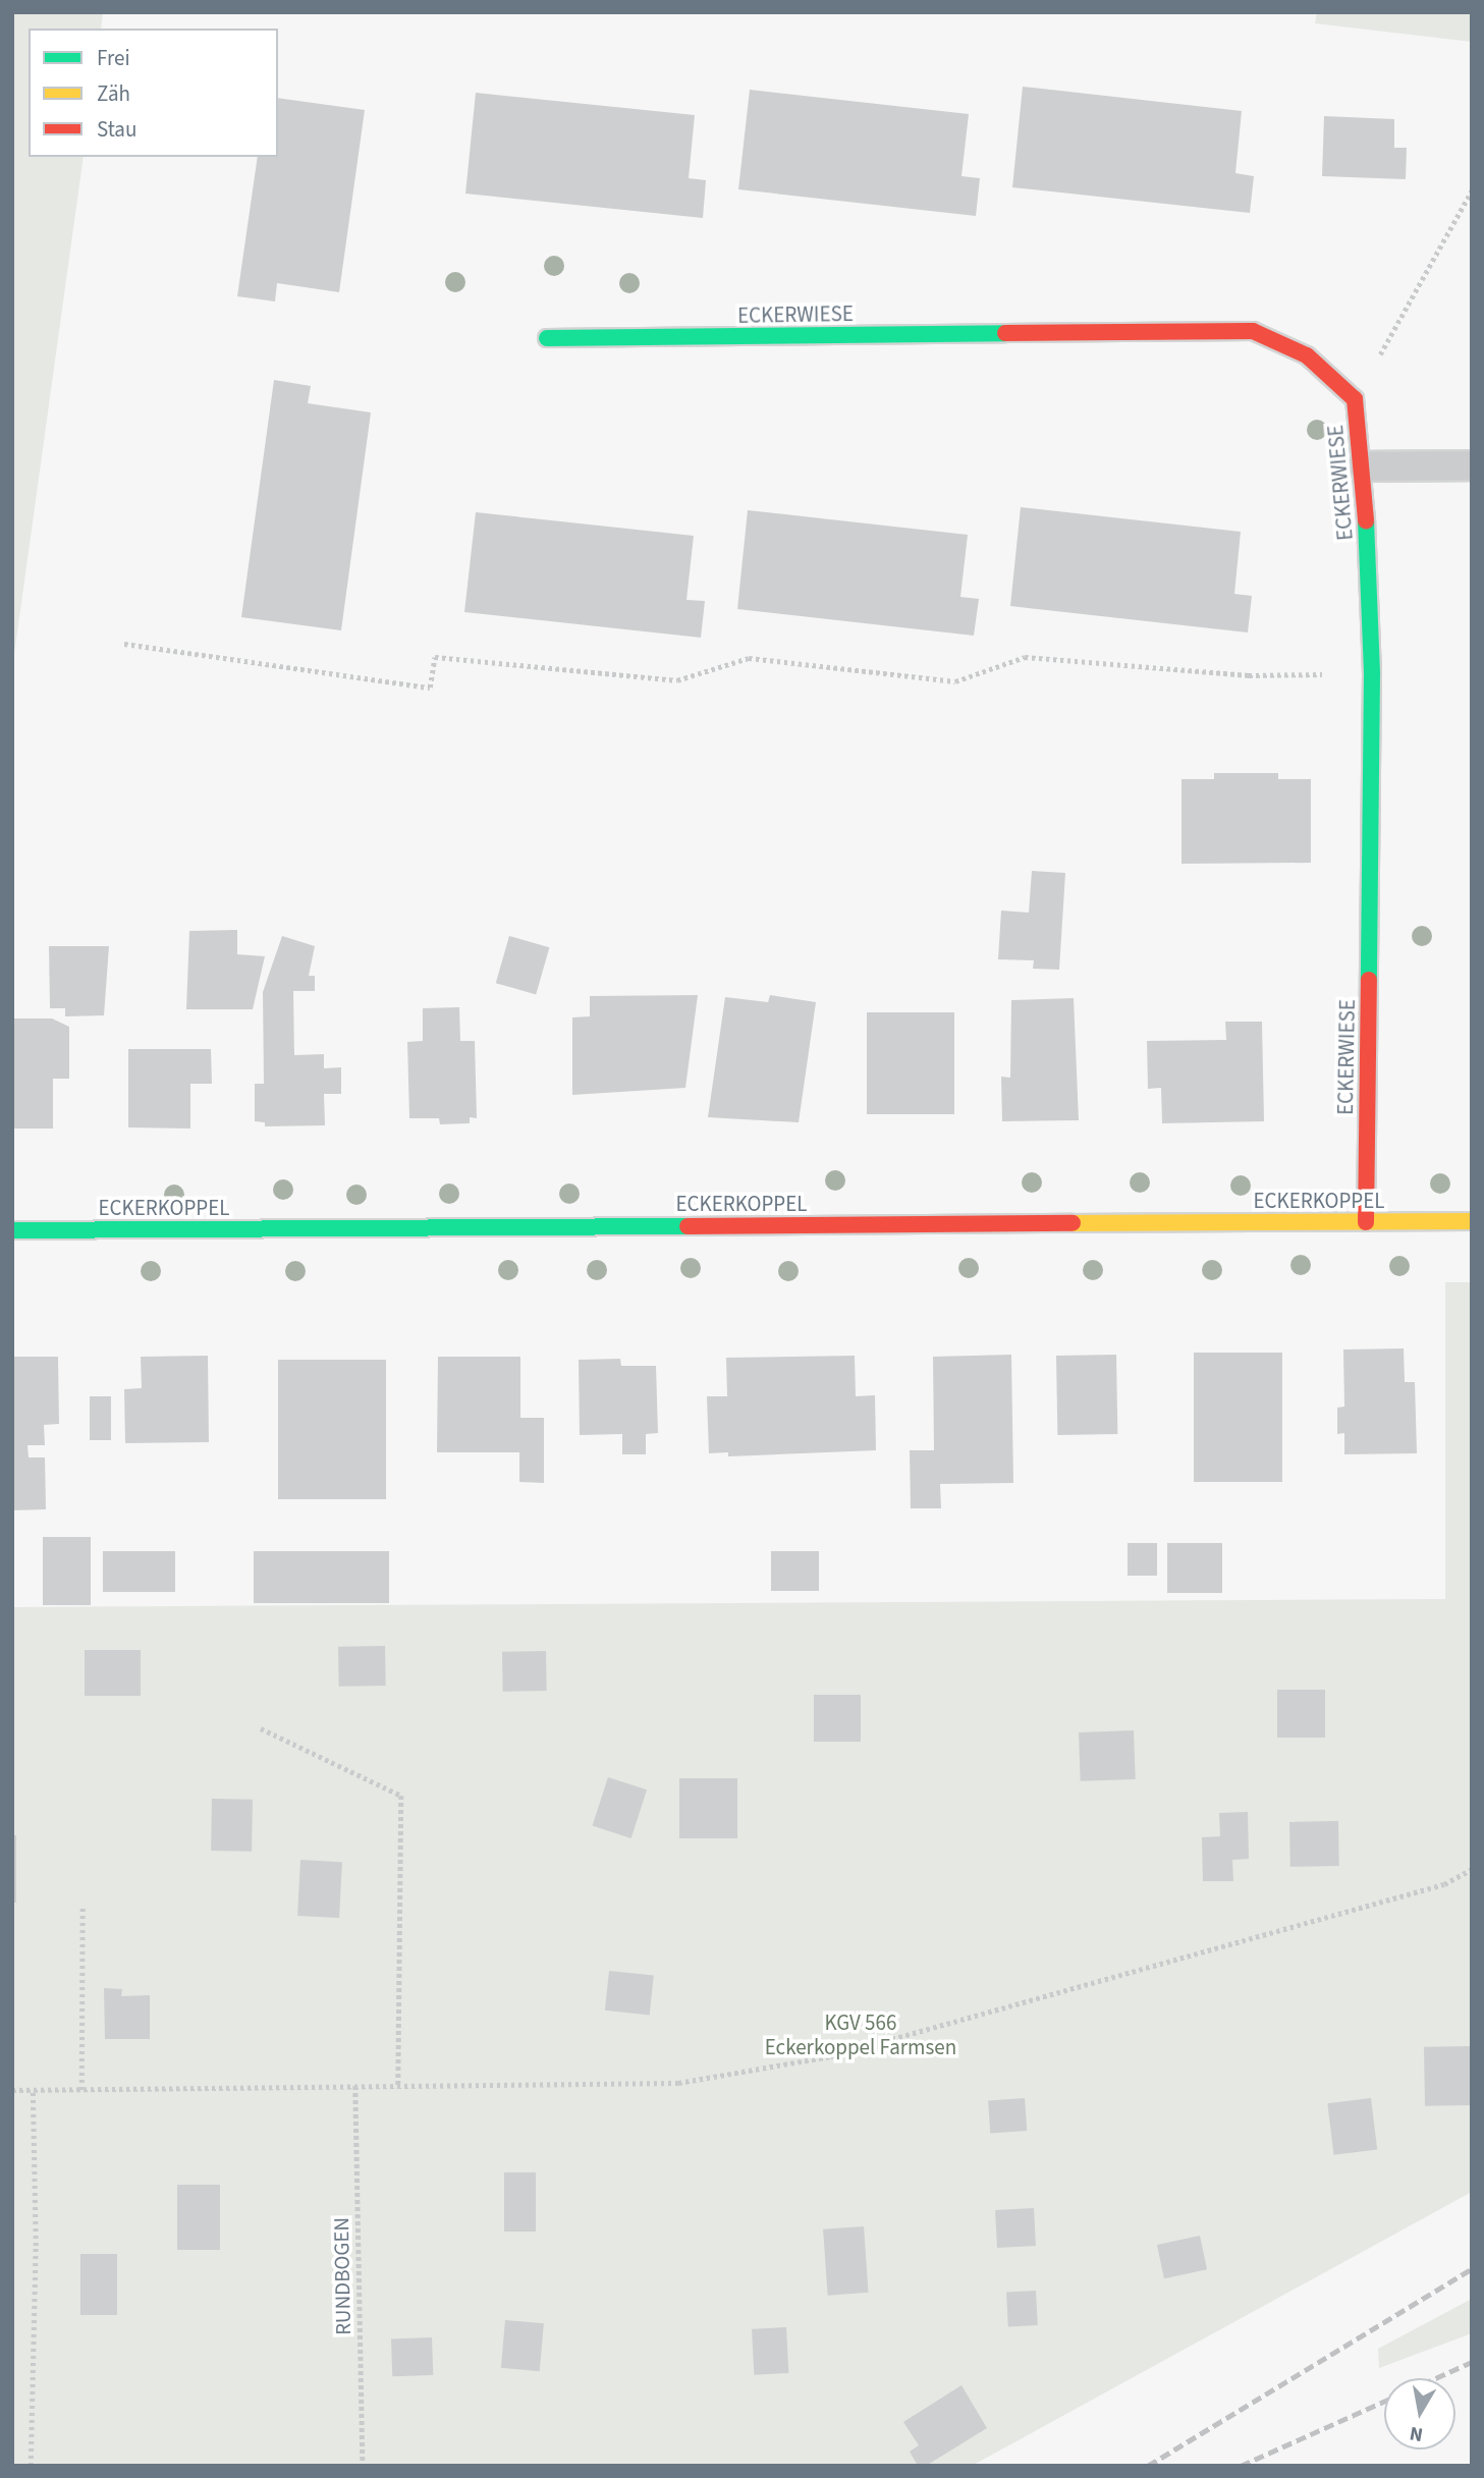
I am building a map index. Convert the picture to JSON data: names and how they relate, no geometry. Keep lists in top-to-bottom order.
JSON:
{
  "streets": {
    "street": ["ECKERWIESE", "ECKERKOPPEL"],
    "path": ["RUNDBOGEN"]
  },
  "crossings": [
    ["ECKERWIESE", "ECKERKOPPEL"]
  ],
  "parks": ["KGV 566 Eckerkoppel Farmsen"],
  "legend": ["Frei", "Zäh", "Stau"],
  "north": "bottom"
}
